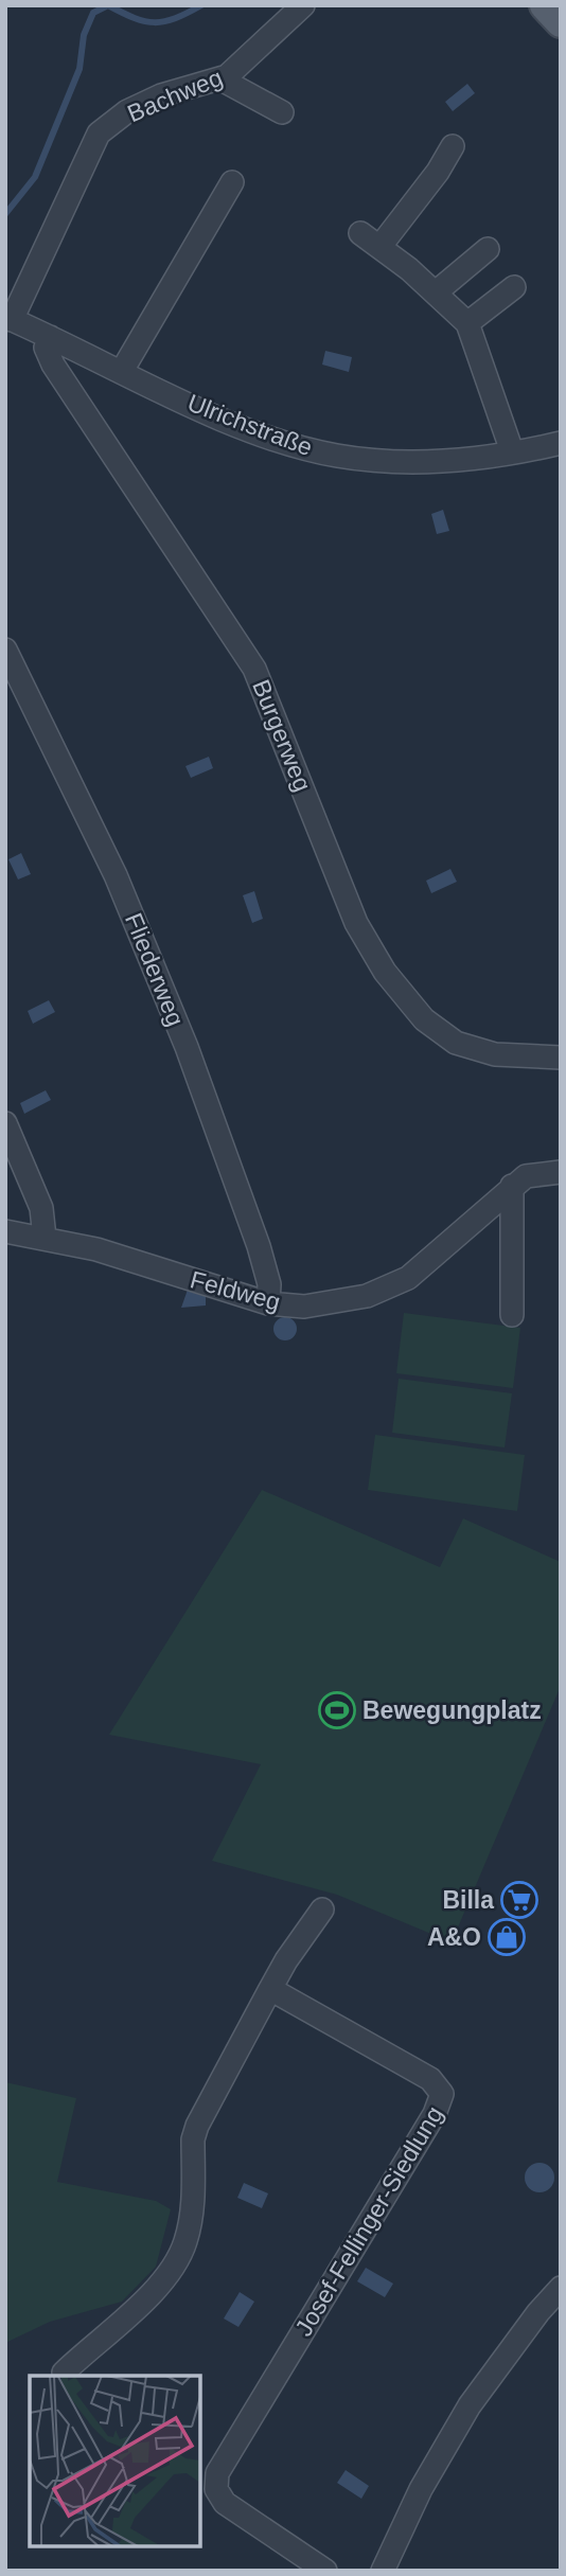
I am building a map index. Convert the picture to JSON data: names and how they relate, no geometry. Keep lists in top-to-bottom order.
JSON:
{
  "streets": {
    "street": [
      "Bachweg",
      "Ulrichstraße",
      "Burgerweg",
      "Fliederweg",
      "Feldweg",
      "Josef-Fellinger-Siedlung"
    ]
  },
  "crossings": [
    ["Bachweg", "Ulrichstraße"],
    ["Ulrichstraße", "Burgerweg"],
    ["Fliederweg", "Feldweg"]
  ],
  "places": {
    "sports": ["Bewegungplatz"],
    "supermarket": ["Billa"],
    "shop": ["A&O"]
  }
}
